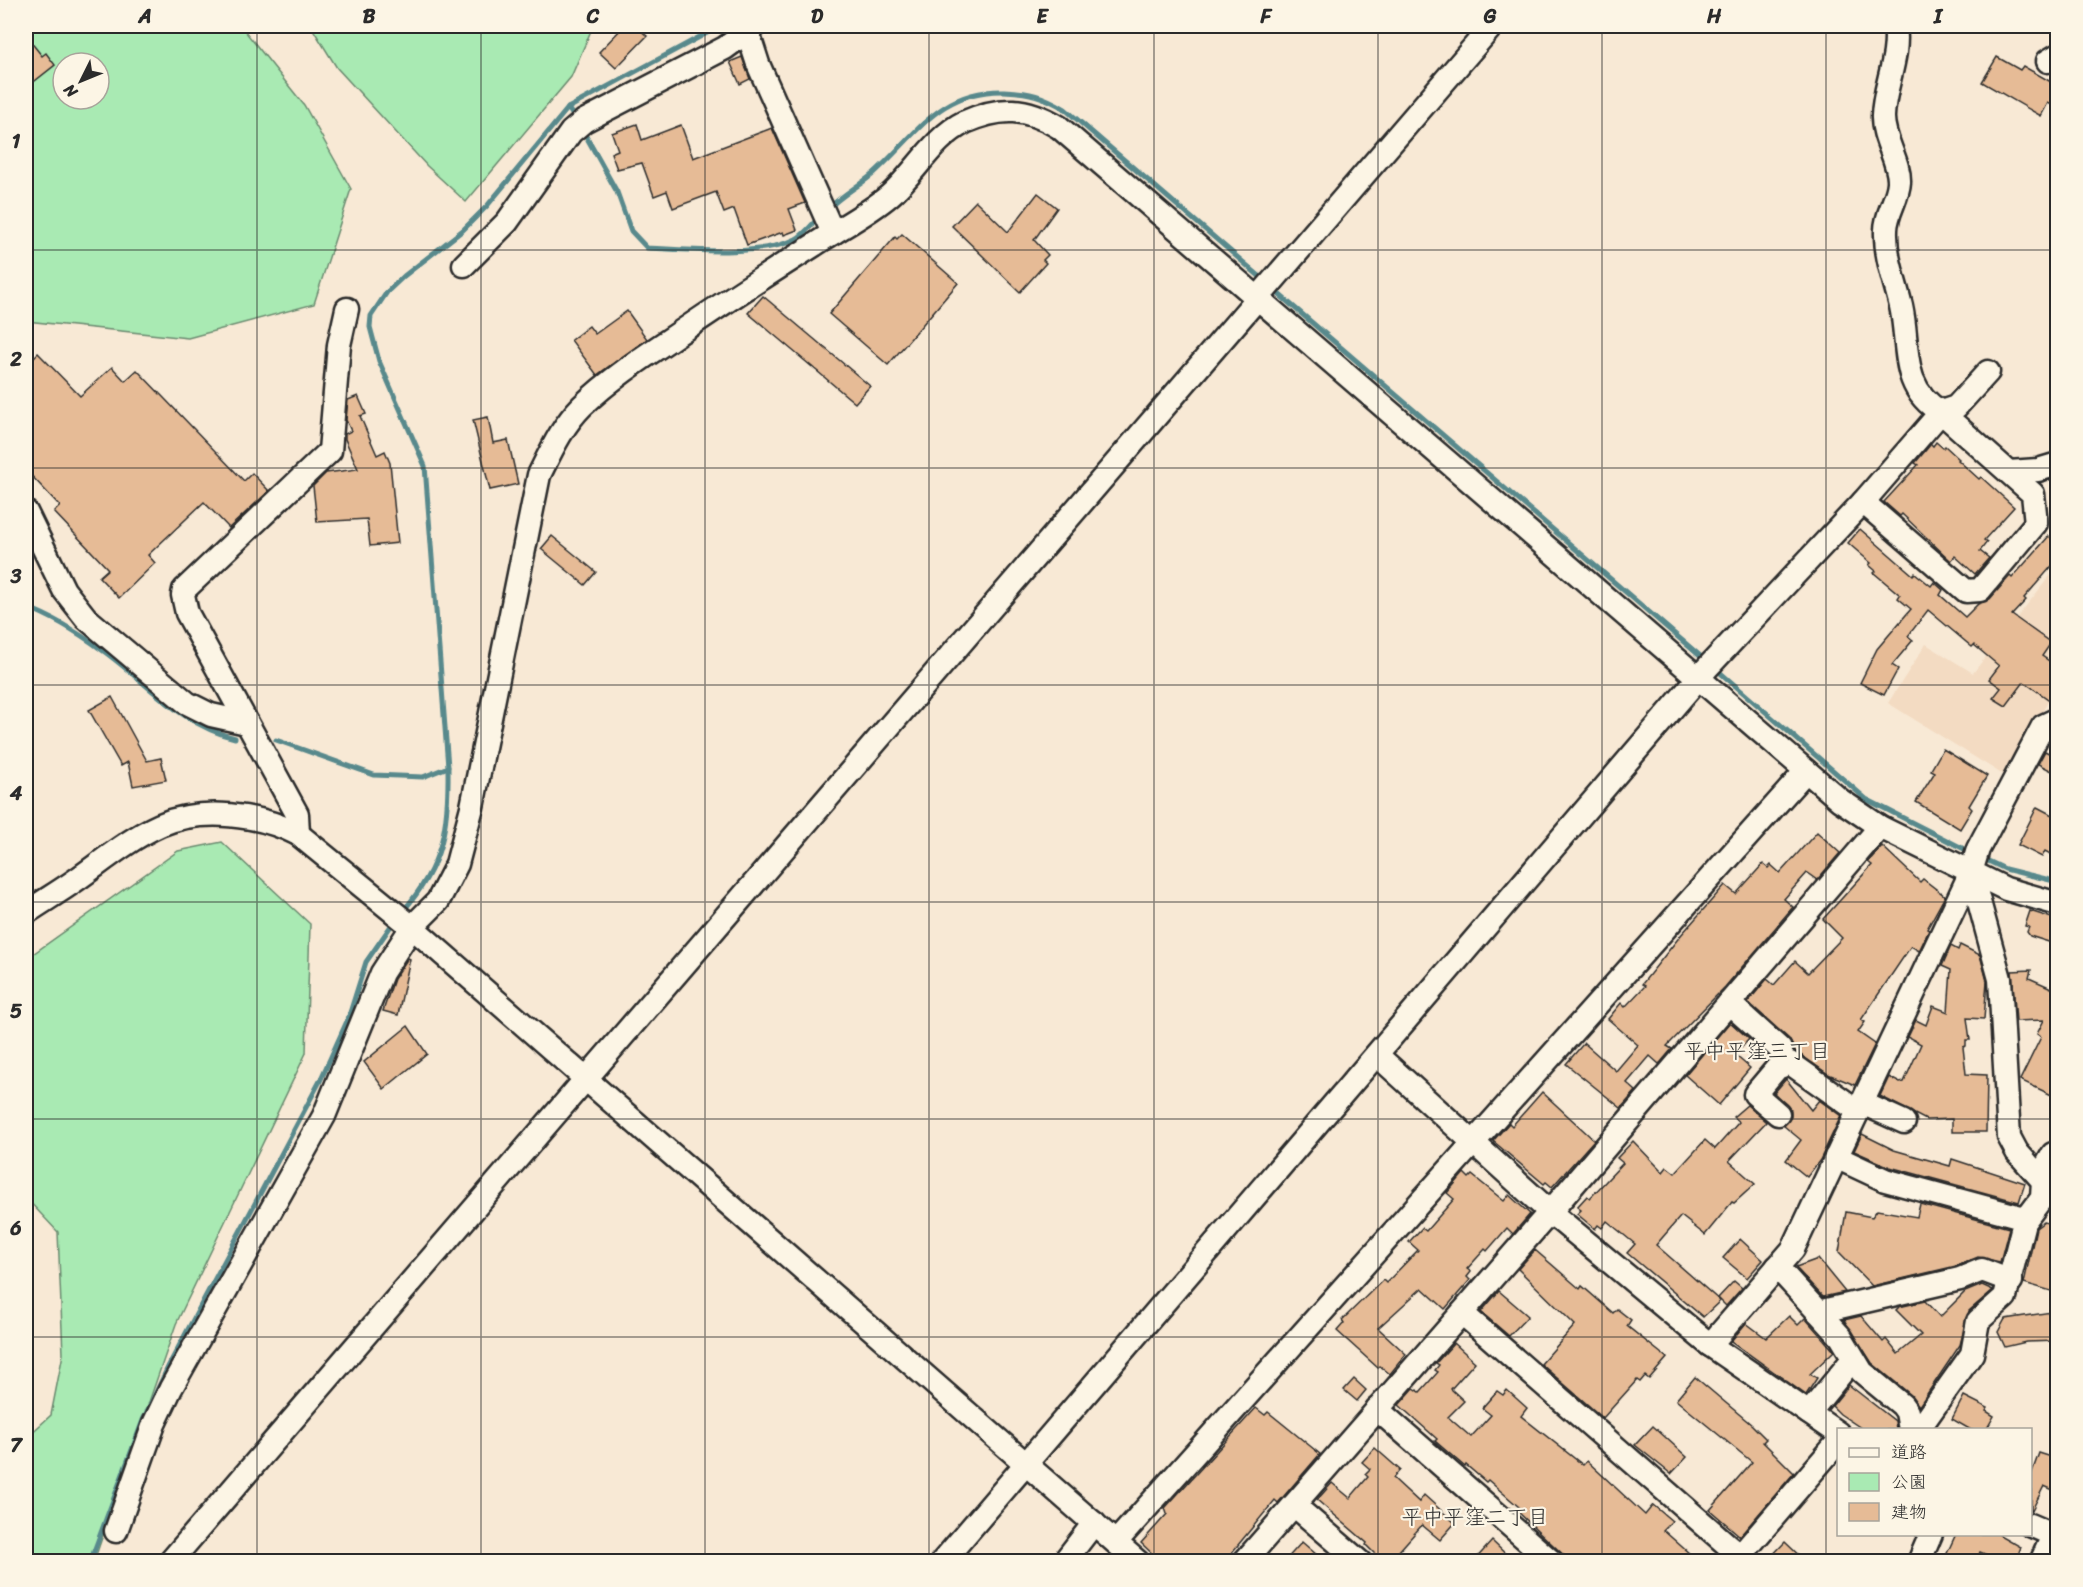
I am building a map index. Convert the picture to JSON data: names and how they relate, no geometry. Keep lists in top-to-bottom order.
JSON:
{
  "districts": ["平中平窪三丁目", "平中平窪二丁目"],
  "legend": ["道路", "公園", "建物"],
  "north": "bottom left",
  "grid": {
    "columns": [
      "A",
      "B",
      "C",
      "D",
      "E",
      "F",
      "G",
      "H",
      "I"
    ],
    "rows": [
      "1",
      "2",
      "3",
      "4",
      "5",
      "6",
      "7"
    ]
  }
}
